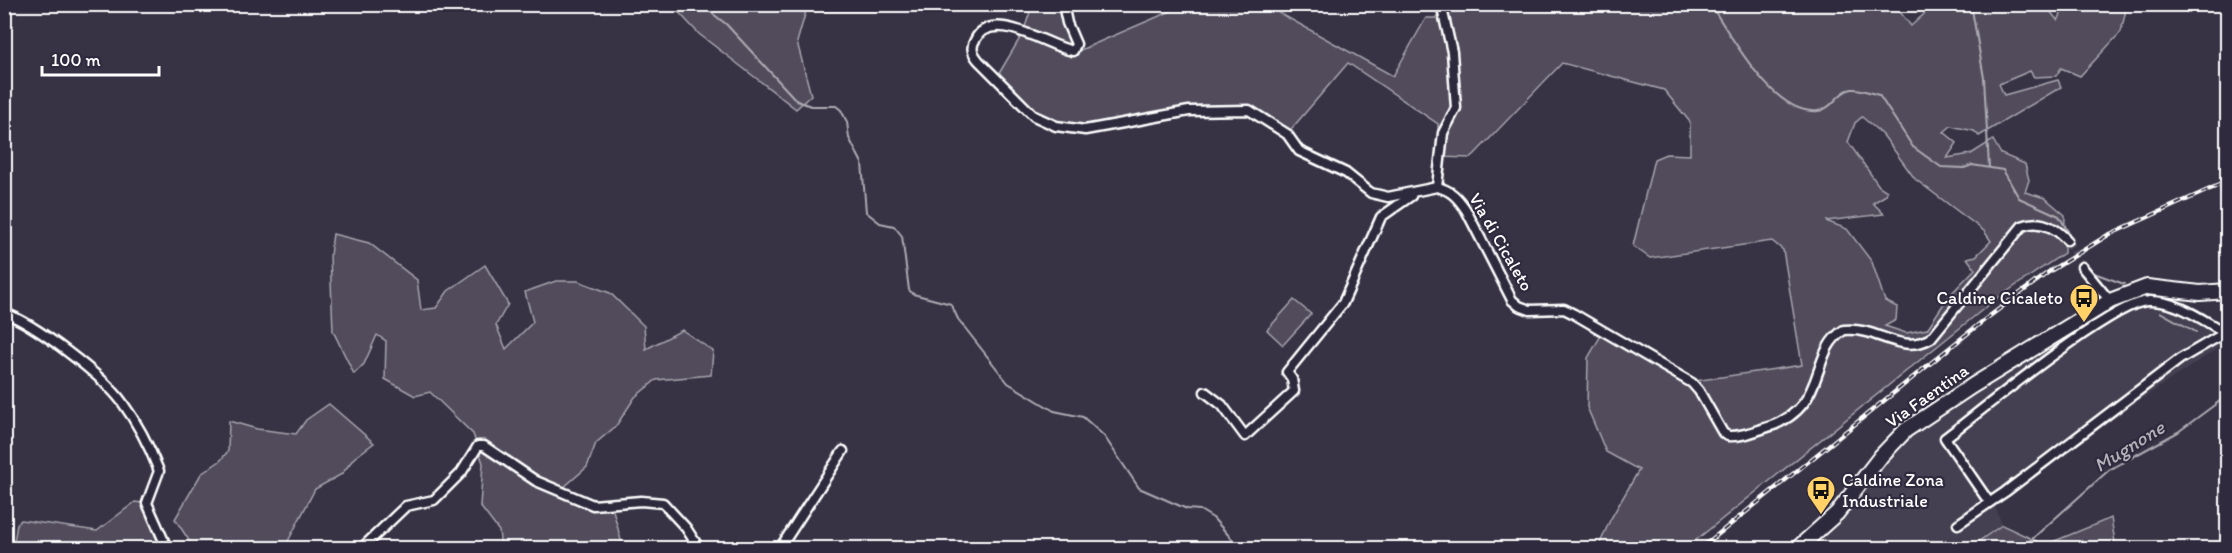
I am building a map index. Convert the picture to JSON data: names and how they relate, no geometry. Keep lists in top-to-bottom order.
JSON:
{
  "streets": {
    "main road": ["Via Faentina"],
    "street": ["Via di Cicaleto"]
  },
  "water": ["Mugnone"],
  "places": {
    "bus stop": ["Caldine Cicaleto", "Caldine Zona Industriale"]
  },
  "scale_bar": "100 m"
}
